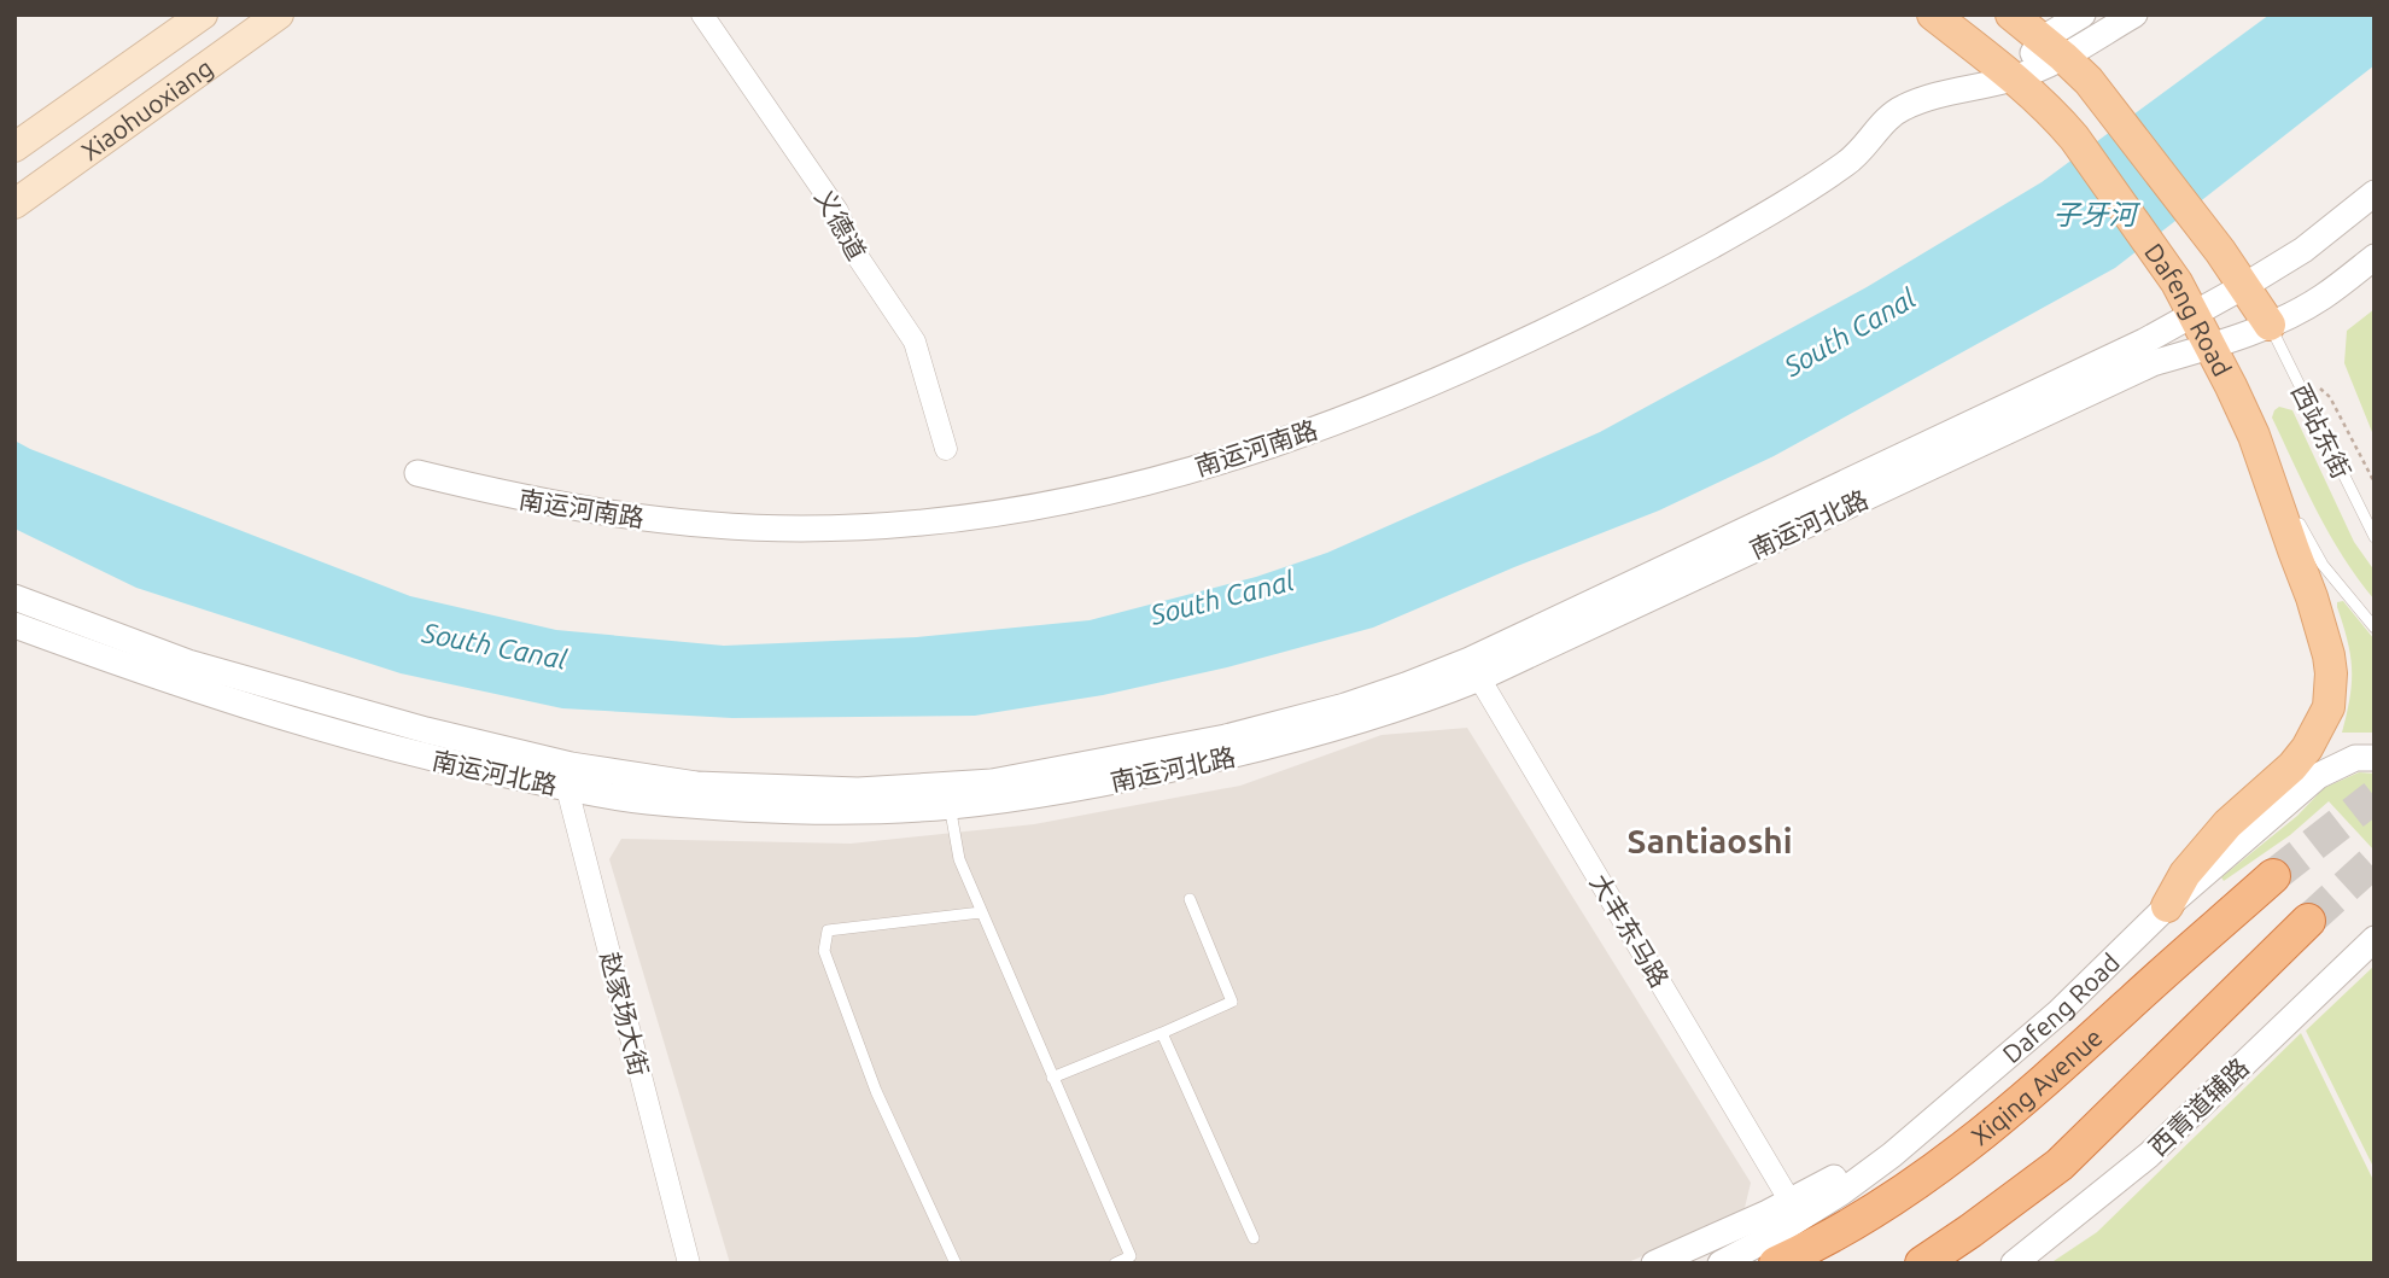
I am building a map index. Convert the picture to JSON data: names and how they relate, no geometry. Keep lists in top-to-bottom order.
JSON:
{
  "streets": {
    "highway": ["Xiqing Avenue"],
    "main road": ["Xiaohuoxiang", "Dafeng Road"],
    "street": [
      "义德道",
      "南运河南路",
      "南运河北路",
      "大丰东马路",
      "赵家场大街",
      "西青道辅路"
    ],
    "lane": ["西站东街"]
  },
  "crossings": [
    ["Dafeng Road", "西站东街"],
    ["Dafeng Road", "南运河南路"],
    ["Dafeng Road", "南运河北路"],
    ["西站东街", "南运河北路"],
    ["南运河北路", "大丰东马路"],
    ["南运河北路", "赵家场大街"]
  ],
  "districts": ["Santiaoshi"],
  "water": ["子牙河", "South Canal"]
}
